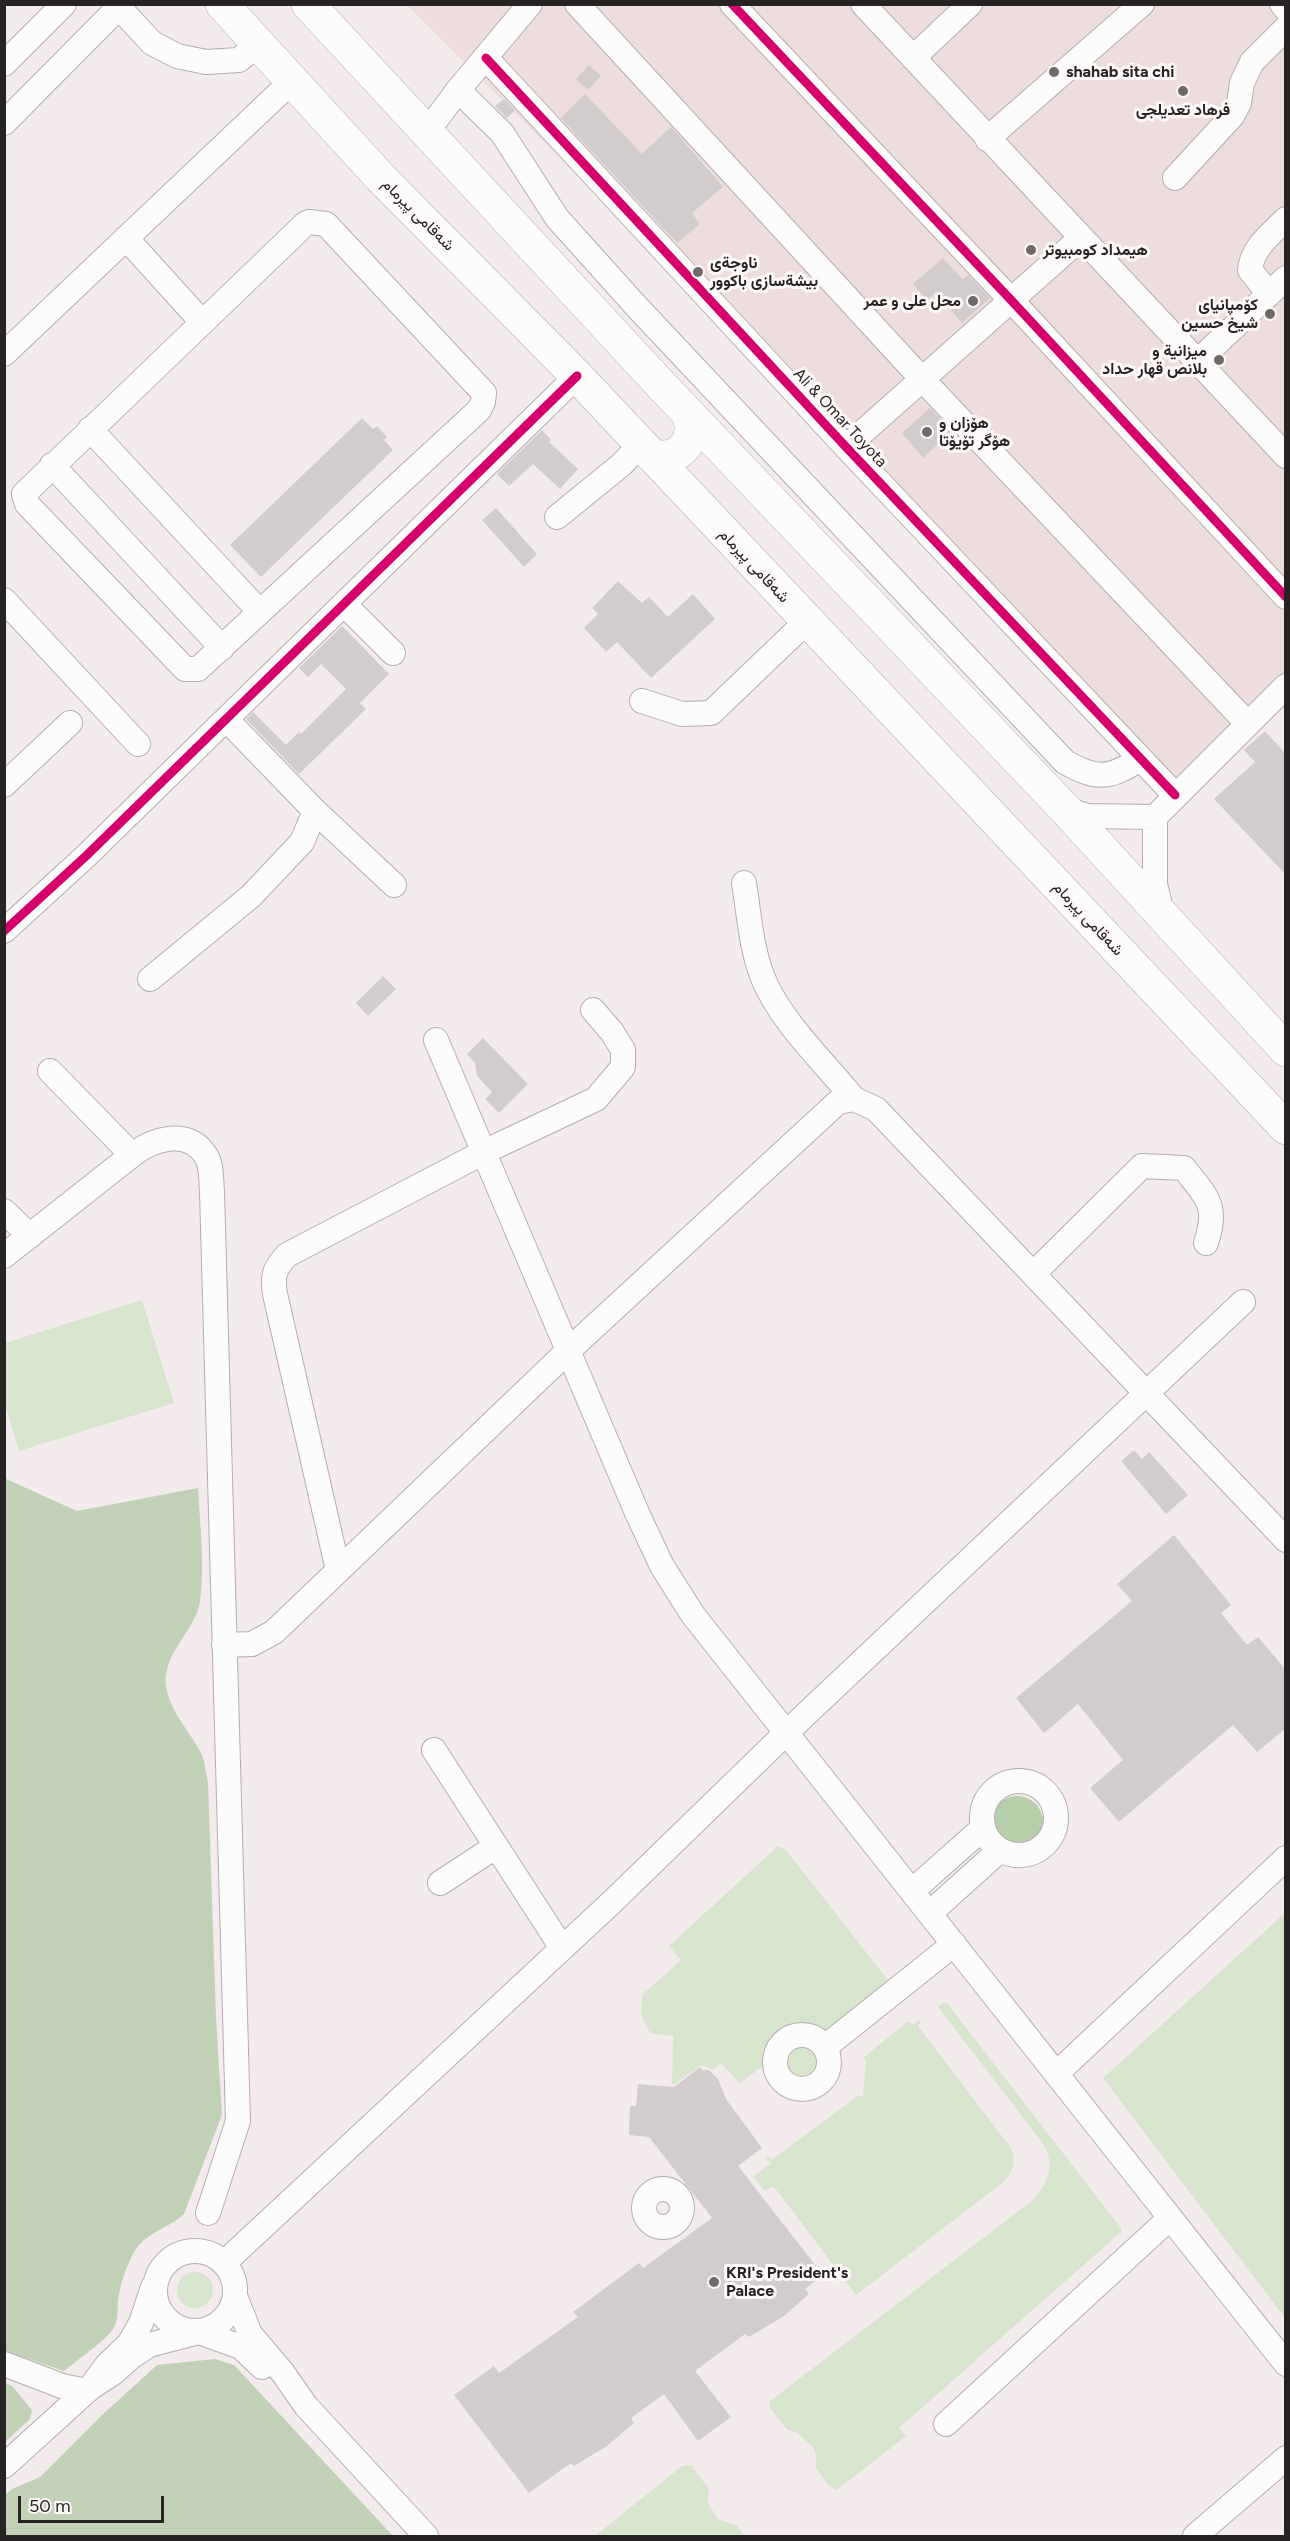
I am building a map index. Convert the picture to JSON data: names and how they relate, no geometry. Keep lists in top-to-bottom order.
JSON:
{
  "streets": {
    "highway": ["شەقامی پیرمام"],
    "street": ["Ali & Omar Toyota"]
  },
  "places": [
    "shahab sita chi",
    "فرهاد تعدیلجی",
    "هيمداد كومبيوتر",
    "ناوجةى بيشةسازى باكوور",
    "محل على و عمر",
    "کۆمپانیای شیخ حسین",
    "ميزانية و بلانص قهار حداد",
    "هۆزان و هۆگر تۆیۆتا",
    "KRI's President's Palace"
  ],
  "scale_bar": "50 m"
}
